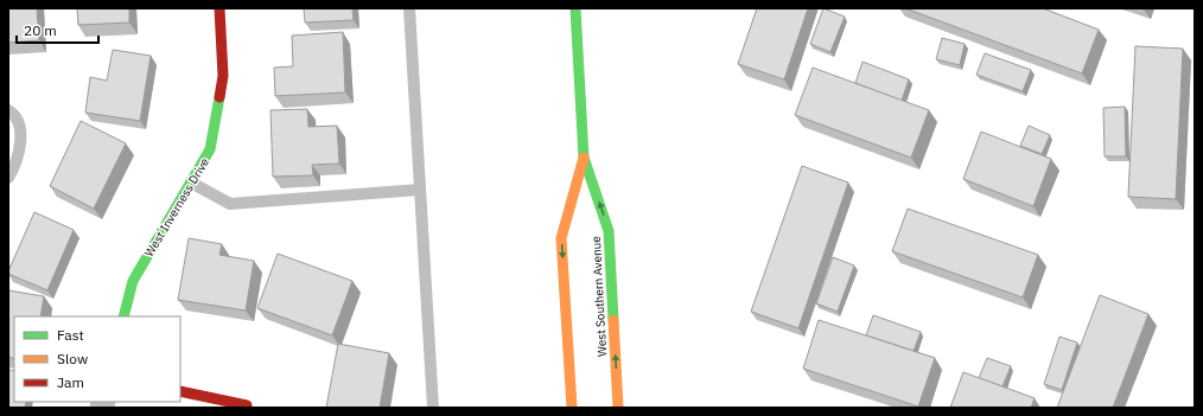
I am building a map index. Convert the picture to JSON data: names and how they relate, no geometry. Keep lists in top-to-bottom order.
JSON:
{
  "streets": {
    "main road": ["West Inverness Drive", "West Southern Avenue"]
  },
  "legend": ["Fast", "Slow", "Jam"],
  "scale_bar": "20 m"
}
